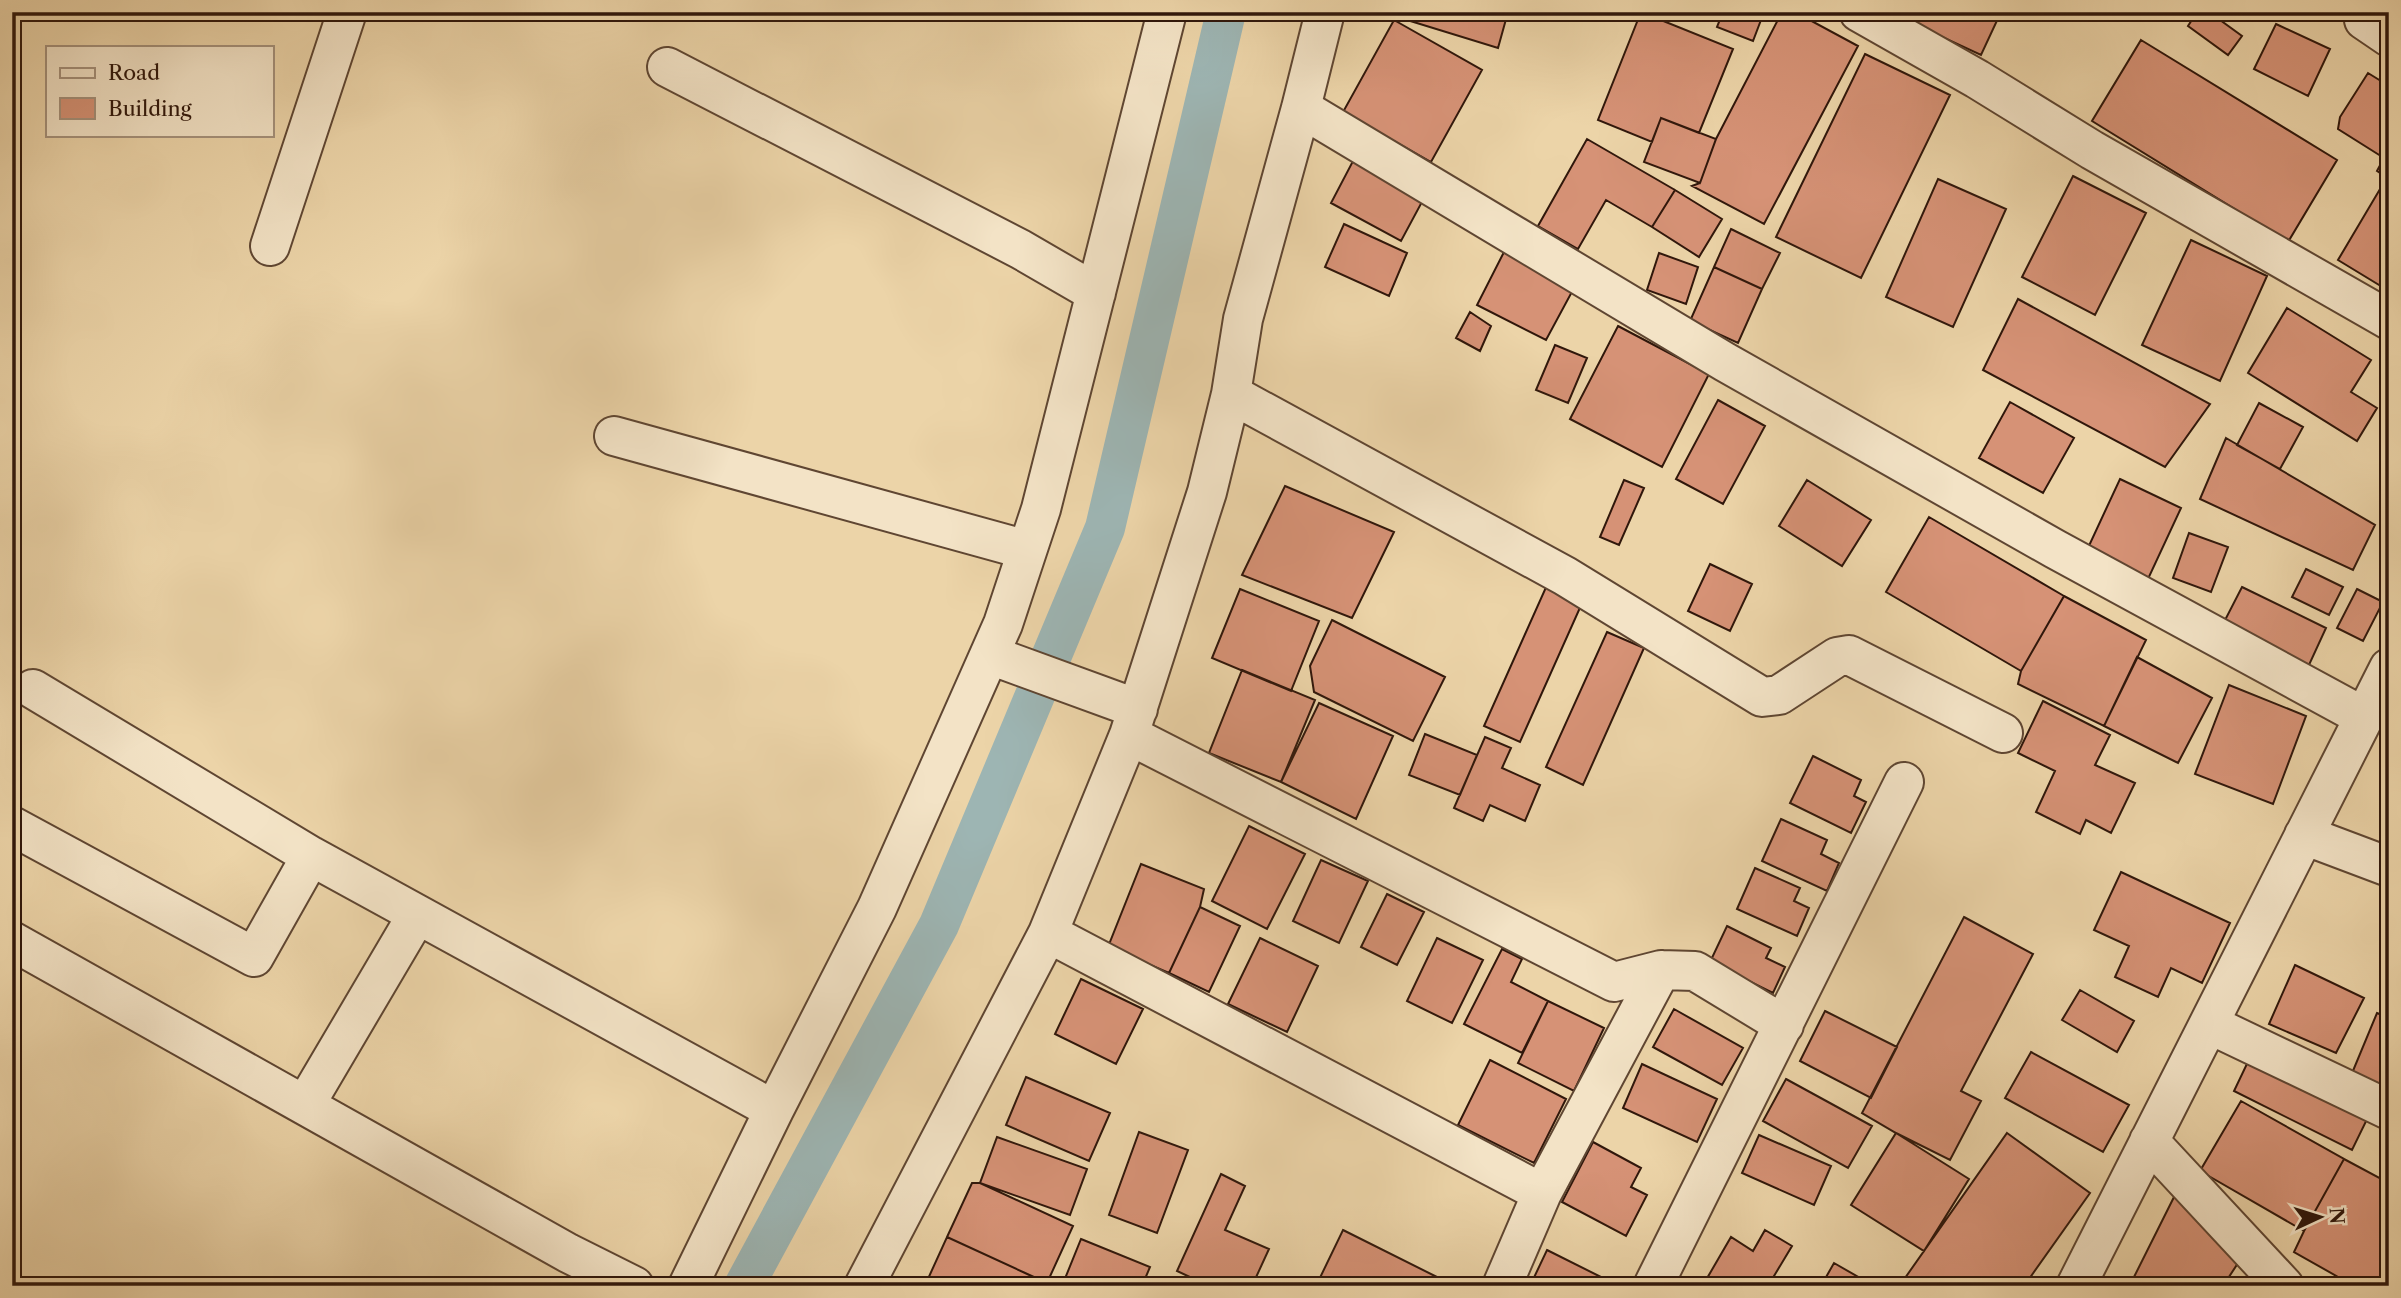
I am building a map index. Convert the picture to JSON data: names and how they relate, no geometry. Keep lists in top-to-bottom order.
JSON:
{
  "legend": ["Road", "Building"],
  "north": "right"
}
